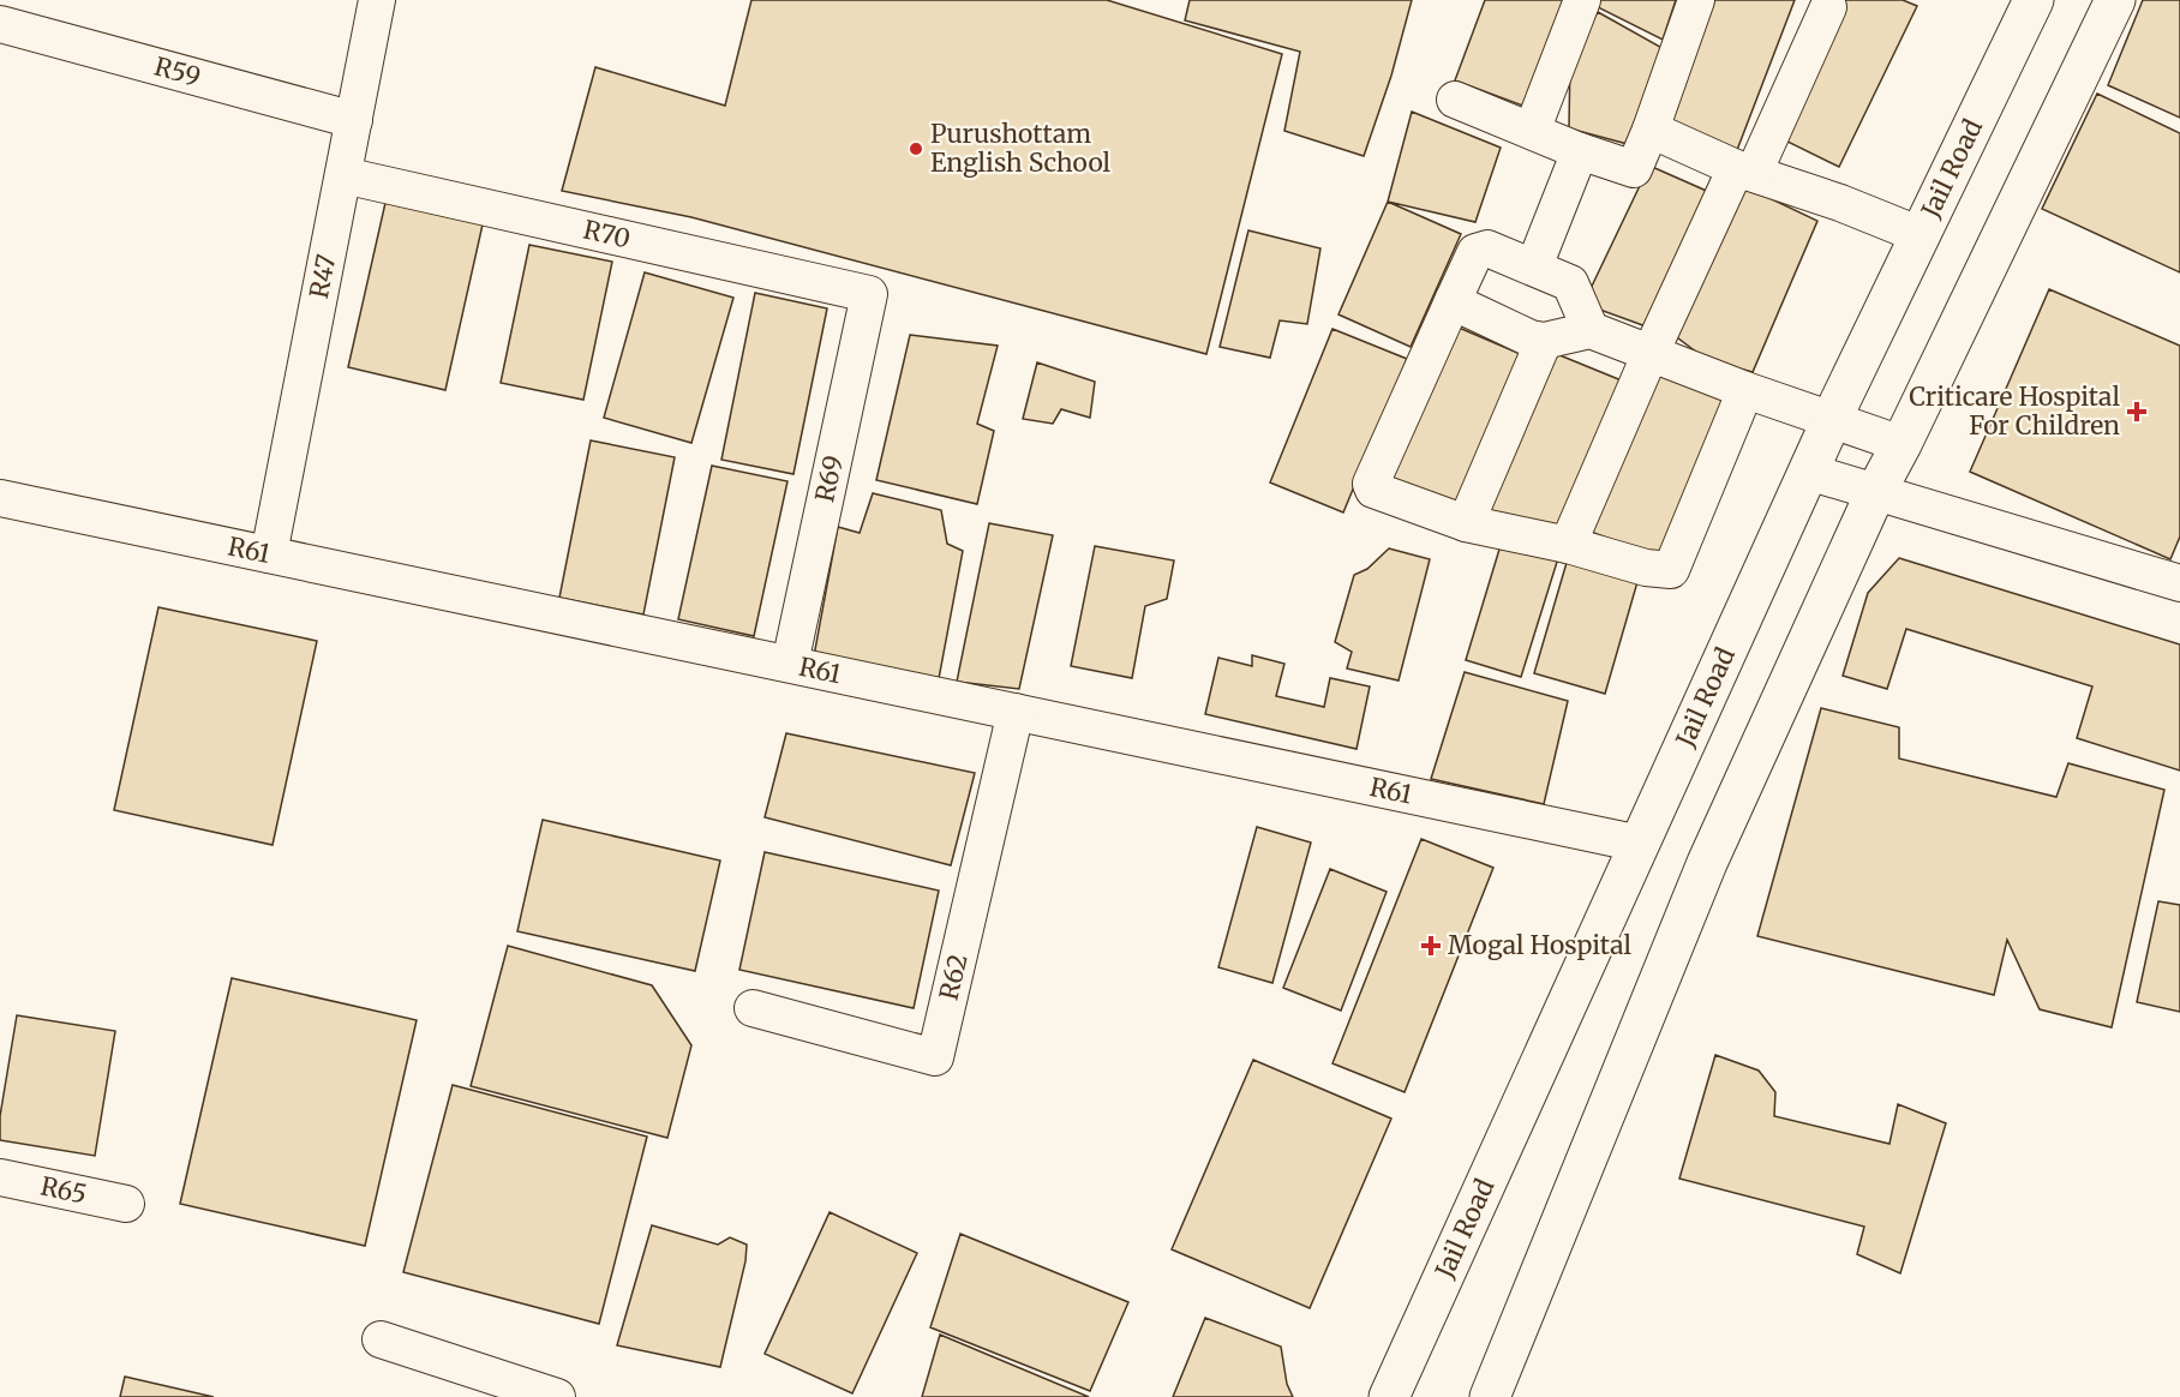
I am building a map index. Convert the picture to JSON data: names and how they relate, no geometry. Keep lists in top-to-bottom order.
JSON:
{
  "streets": {
    "main road": ["Jail Road"],
    "street": [
      "R59",
      "R70",
      "R47",
      "R69",
      "R61",
      "R62",
      "R65"
    ]
  },
  "crossings": [
    ["R59", "R47"],
    ["Jail Road", "R61"],
    ["R70", "R47"],
    ["R70", "R69"],
    ["R47", "R61"],
    ["R69", "R61"],
    ["R61", "R62"]
  ],
  "places": {
    "other": ["Purushottam English School"],
    "health": ["Criticare Hospital For Children", "Mogal Hospital"]
  }
}
